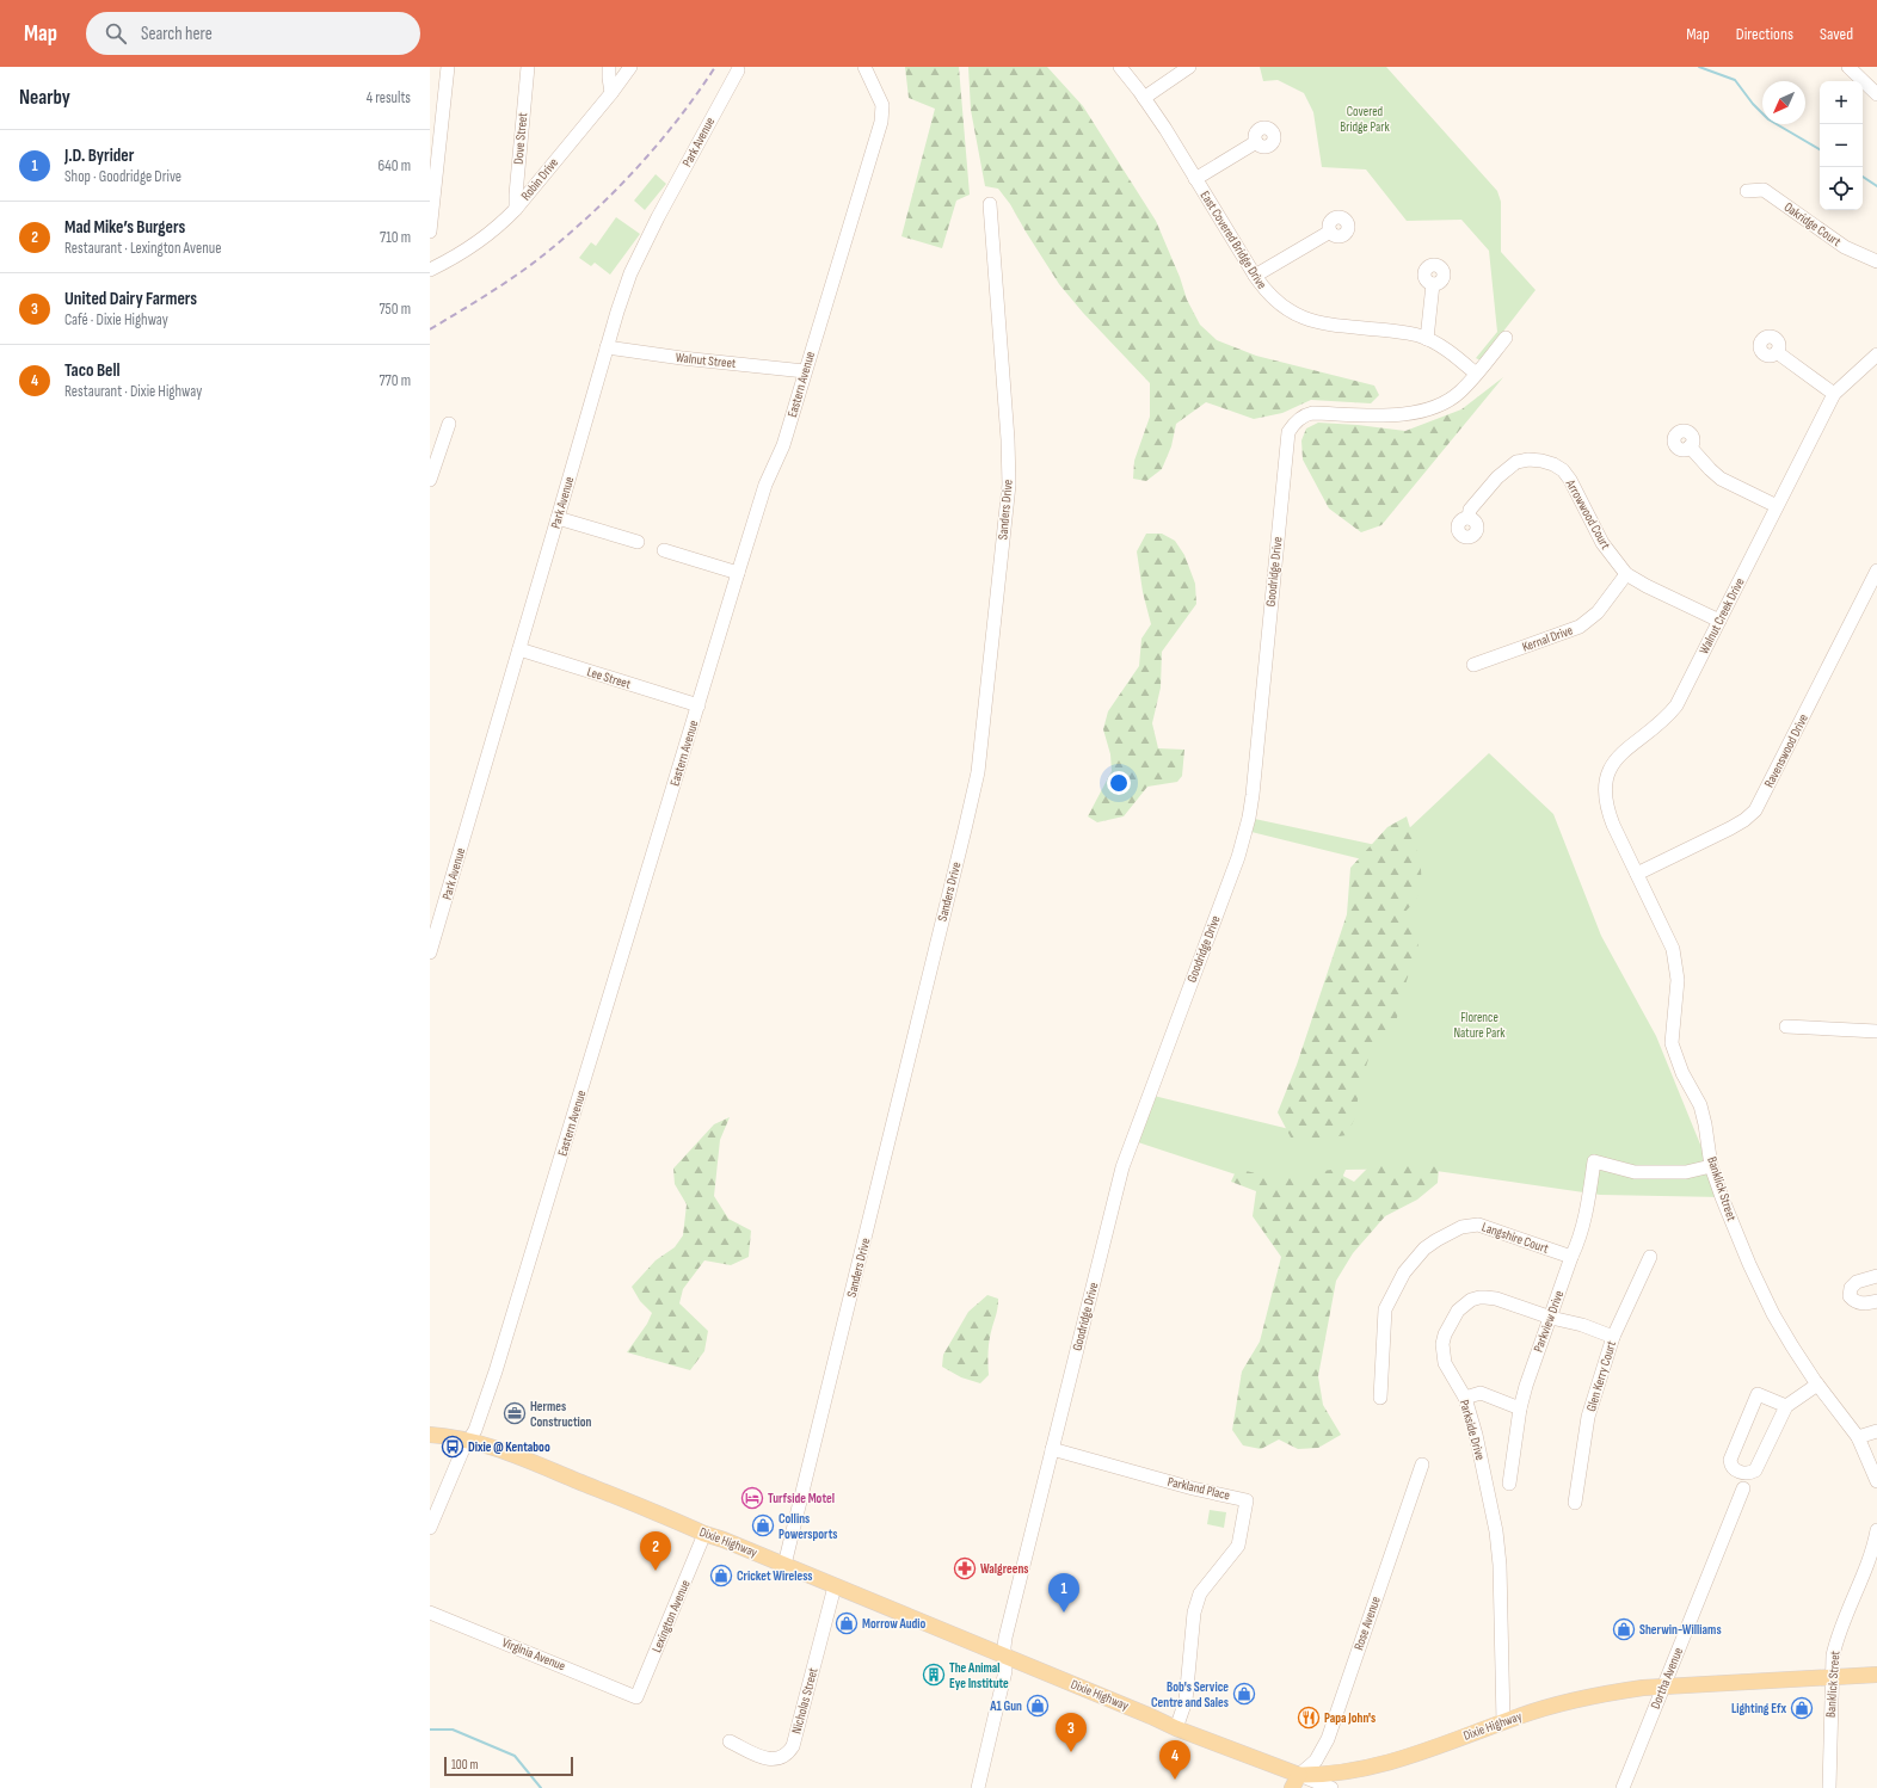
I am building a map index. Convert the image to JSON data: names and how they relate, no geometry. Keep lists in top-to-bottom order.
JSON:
{
  "streets": {
    "main road": ["Dixie Highway"],
    "street": [
      "Dove Street",
      "Park Avenue",
      "Robin Drive",
      "Oakridge Court",
      "East Covered Bridge Drive",
      "Walnut Street",
      "Eastern Avenue",
      "Sanders Drive",
      "Arrowwood Court",
      "Goodridge Drive",
      "Walnut Creek Drive",
      "Kernal Drive",
      "Lee Street",
      "Ravenswood Drive",
      "Banklick Street",
      "Langshire Court",
      "Parkview Drive",
      "Glen Kerry Court",
      "Parkside Drive",
      "Parkland Place",
      "Lexington Avenue",
      "Rose Avenue",
      "Virginia Avenue",
      "Dortha Avenue",
      "Nicholas Street"
    ]
  },
  "crossings": [
    ["Dove Street", "Robin Drive"],
    ["Park Avenue", "Walnut Street"],
    ["Park Avenue", "Lee Street"],
    ["East Covered Bridge Drive", "Goodridge Drive"],
    ["Walnut Street", "Eastern Avenue"],
    ["Eastern Avenue", "Lee Street"],
    ["Eastern Avenue", "Dixie Highway"],
    ["Sanders Drive", "Dixie Highway"],
    ["Arrowwood Court", "Walnut Creek Drive"],
    ["Arrowwood Court", "Kernal Drive"],
    ["Goodridge Drive", "Parkland Place"],
    ["Goodridge Drive", "Dixie Highway"],
    ["Walnut Creek Drive", "Ravenswood Drive"],
    ["Walnut Creek Drive", "Banklick Street"],
    ["Ravenswood Drive", "Banklick Street"],
    ["Banklick Street", "Parkview Drive"],
    ["Banklick Street", "Dixie Highway"],
    ["Langshire Court", "Parkview Drive"],
    ["Parkview Drive", "Parkside Drive"],
    ["Glen Kerry Court", "Parkside Drive"],
    ["Parkside Drive", "Dixie Highway"],
    ["Parkland Place", "Dixie Highway"],
    ["Dixie Highway", "Lexington Avenue"],
    ["Dixie Highway", "Rose Avenue"],
    ["Dixie Highway", "Dortha Avenue"],
    ["Dixie Highway", "Nicholas Street"],
    ["Lexington Avenue", "Virginia Avenue"]
  ],
  "parks": ["Covered Bridge Park", "Florence Nature Park"],
  "places": {
    "office": ["Hermes Construction"],
    "bus stop": ["Dixie @ Kentaboo"],
    "hotel": ["Turfside Motel"],
    "shop": [
      "Collins Powersports",
      "Cricket Wireless",
      "Morrow Audio",
      "Sherwin-Williams",
      "Bob's Service Centre and Sales",
      "A1 Gun",
      "Lighting Efx"
    ],
    "pharmacy": ["Walgreens"],
    "building": ["The Animal Eye Institute"],
    "restaurant": ["Papa John's"]
  },
  "scale_bar": "100 m",
  "north": "bottom left",
  "page": {
    "header": "Map",
    "search": "Search here",
    "nav": ["Map", "Directions", "Saved"],
    "heading": ["Nearby", "4 results"],
    "map_buttons": ["+", "−"],
    "list": [
      {
        "mark": "1",
        "name": "J.D. Byrider",
        "note": "Shop · Goodridge Drive",
        "value": "640 m"
      },
      {
        "mark": "2",
        "name": "Mad Mike’s Burgers",
        "note": "Restaurant · Lexington Avenue",
        "value": "710 m"
      },
      {
        "mark": "3",
        "name": "United Dairy Farmers",
        "note": "Café · Dixie Highway",
        "value": "750 m"
      },
      {
        "mark": "4",
        "name": "Taco Bell",
        "note": "Restaurant · Dixie Highway",
        "value": "770 m"
      }
    ],
    "pins": [
      "2",
      "1",
      "3",
      "4"
    ],
    "scale": "100 m"
  }
}
